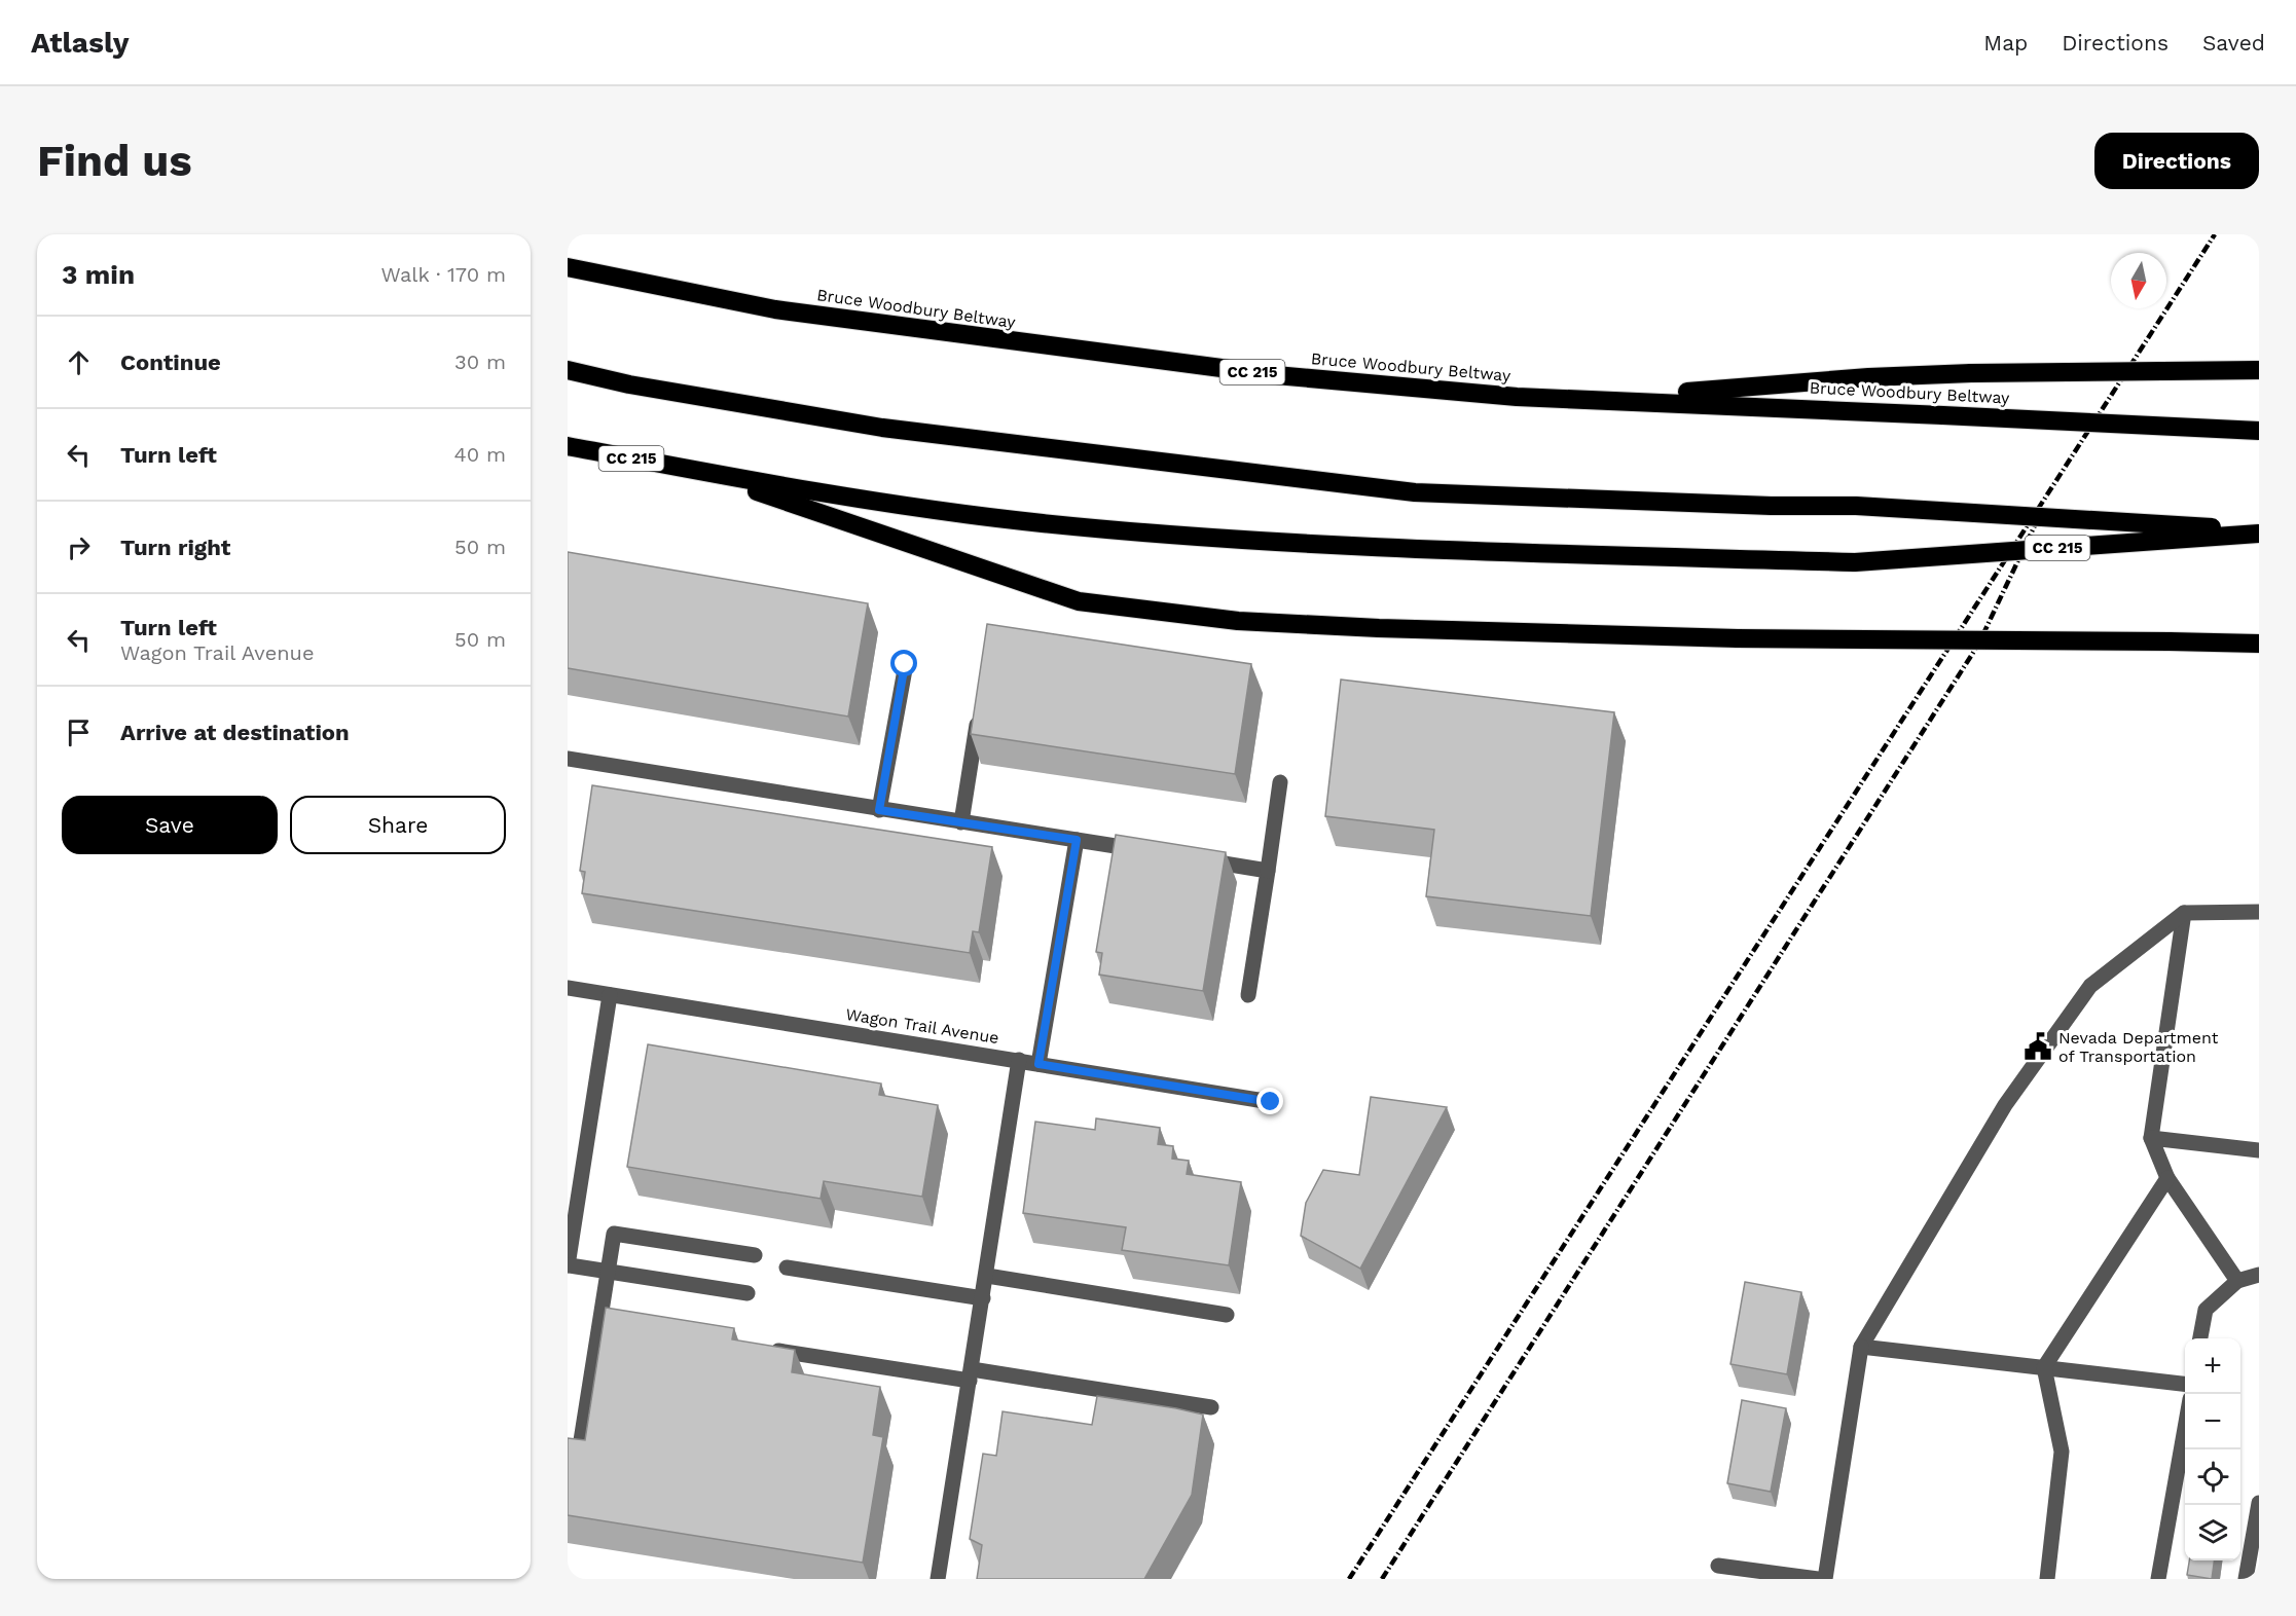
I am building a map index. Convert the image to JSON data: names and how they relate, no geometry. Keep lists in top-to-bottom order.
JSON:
{
  "streets": {
    "highway": ["Bruce Woodbury Beltway", "CC 215"],
    "street": ["Wagon Trail Avenue"]
  },
  "places": {
    "public building": ["Nevada Department of Transportation"]
  },
  "north": "bottom",
  "page": {
    "header": "Atlasly",
    "nav": ["Map", "Directions", "Saved"],
    "buttons": [
      "Directions",
      ["Save", "Share"]
    ],
    "title": "Find us",
    "heading": ["3 min", "Walk · 170 m"],
    "list": [
      ["Continue", "30 m"],
      ["Turn left", "40 m"],
      ["Turn right", "50 m"],
      ["Turn left", "Wagon Trail Avenue", "50 m"],
      "Arrive at destination"
    ],
    "map_buttons": ["+", "−"]
  }
}
